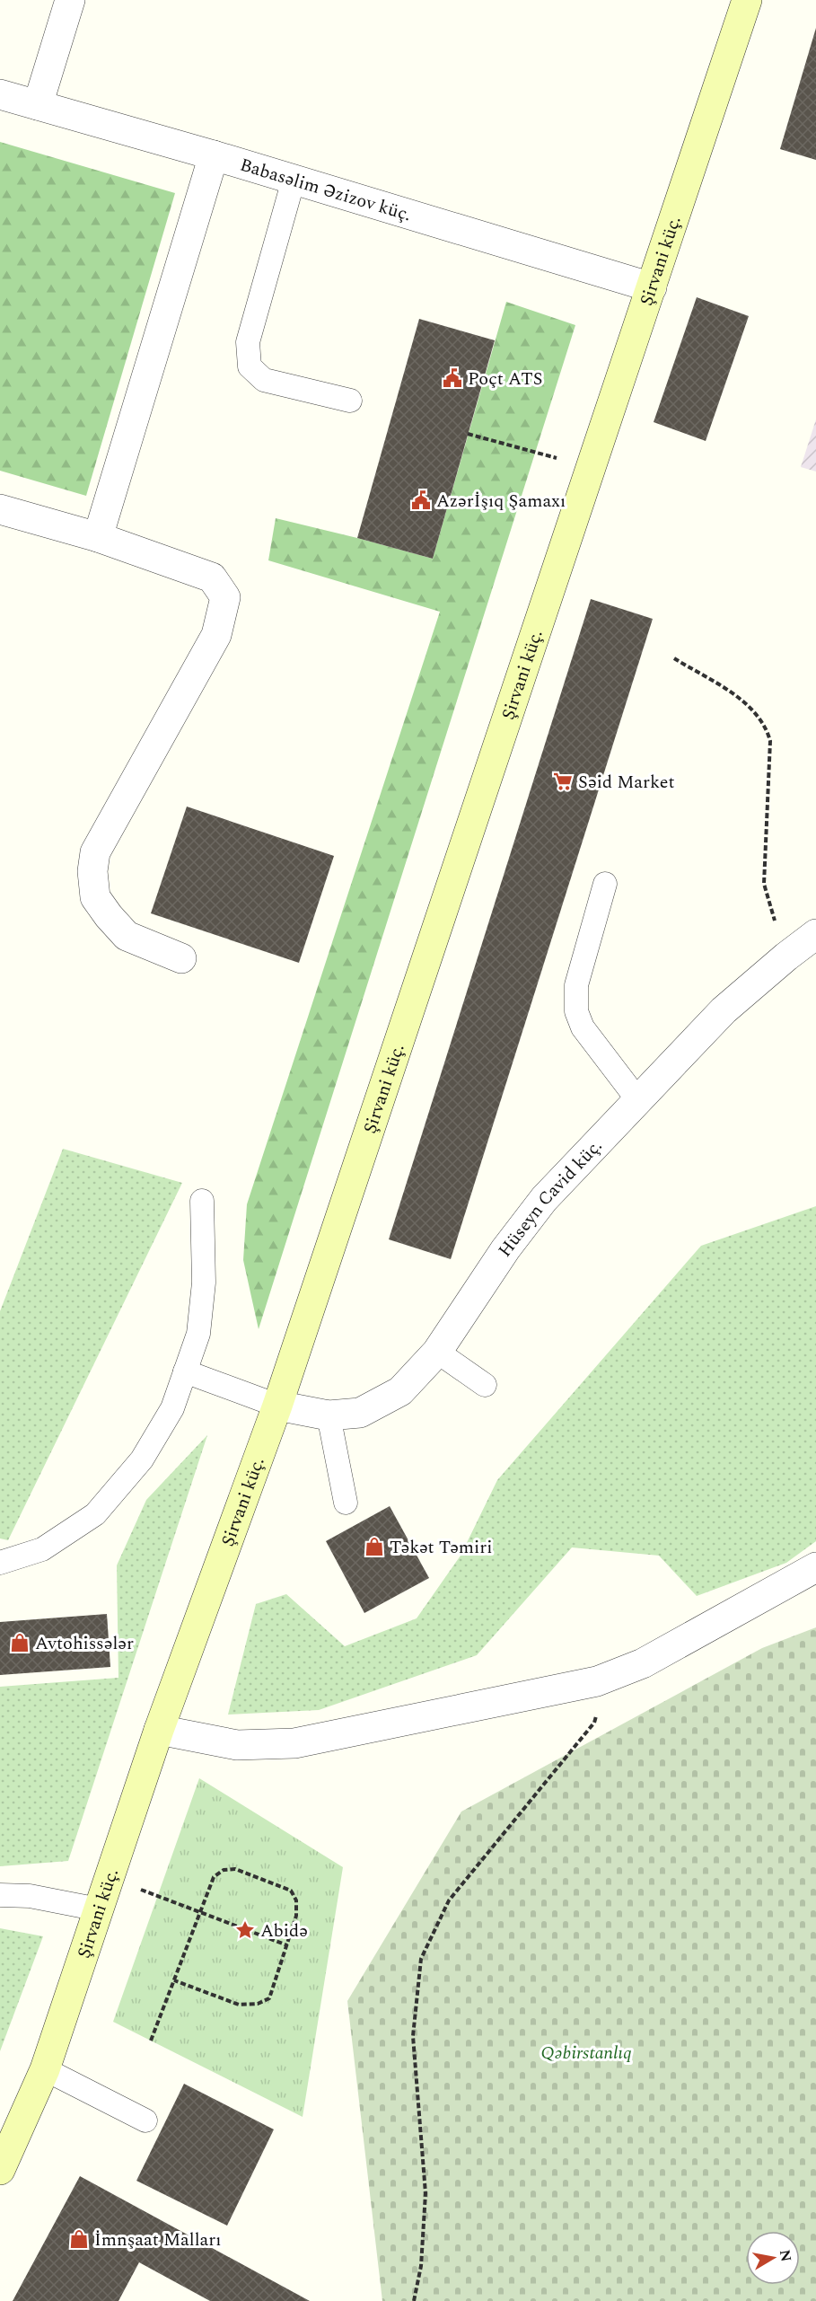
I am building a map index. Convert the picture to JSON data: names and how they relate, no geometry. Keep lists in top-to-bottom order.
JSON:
{
  "streets": {
    "main road": ["Şirvani küç."],
    "street": ["Babasəlim Əzizov küç.", "Hüseyn Cavid küç."]
  },
  "crossings": [
    ["Babasəlim Əzizov küç.", "Şirvani küç."],
    ["Şirvani küç.", "Hüseyn Cavid küç."]
  ],
  "parks": ["Qəbirstanlıq"],
  "places": {
    "public building": ["Poçt ATS", "Azərİşıq Şamaxı"],
    "supermarket": ["Səid Market"],
    "shop": ["Təkət Təmiri", "Avtohissələr", "İmnşaat Malları"],
    "place": ["Abidə"]
  },
  "north": "right"
}
